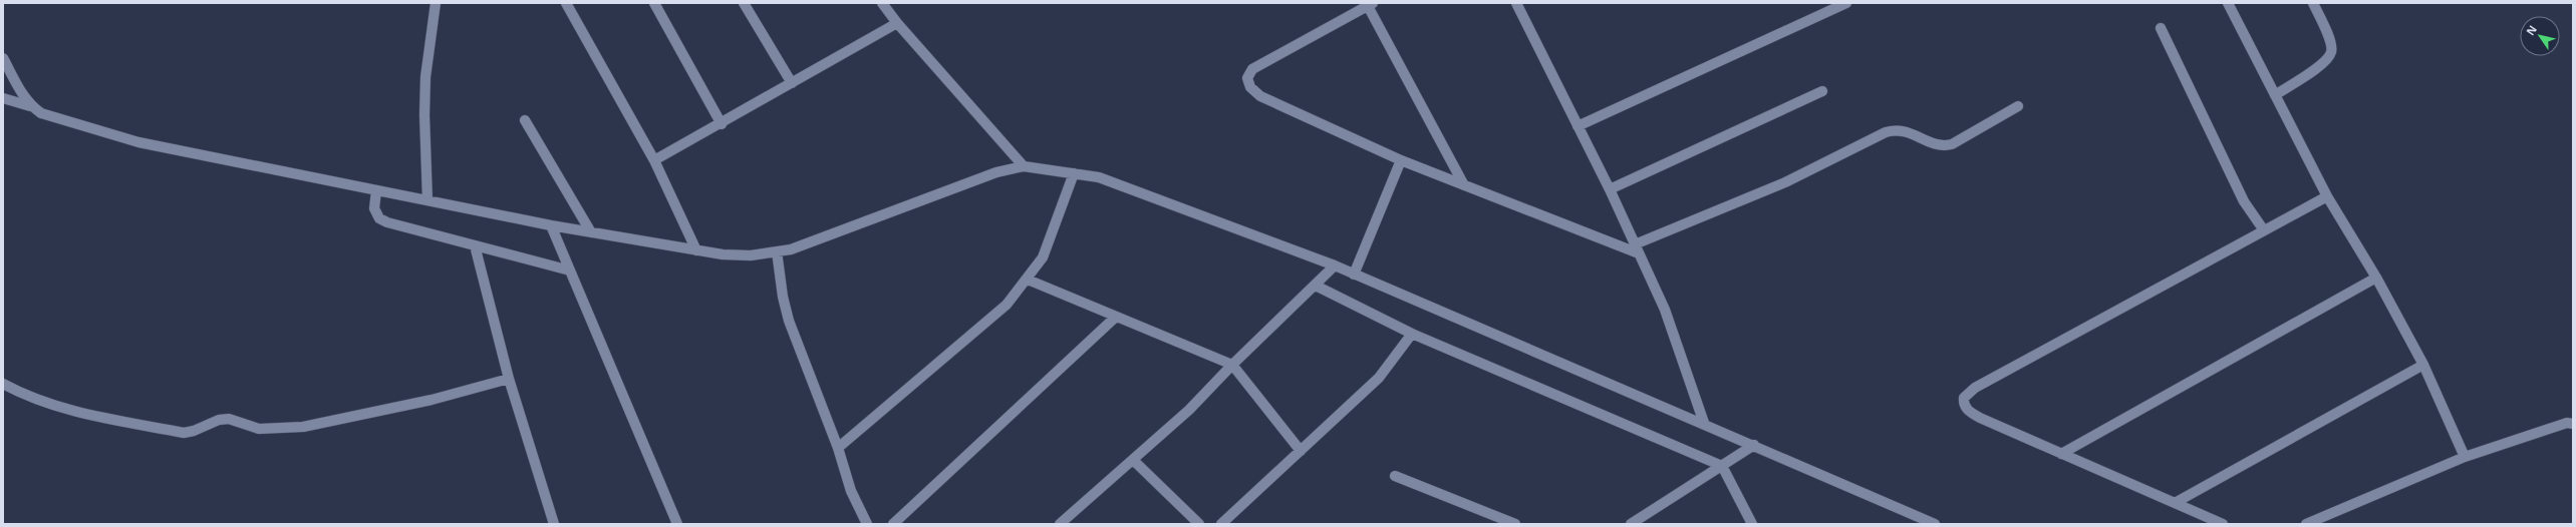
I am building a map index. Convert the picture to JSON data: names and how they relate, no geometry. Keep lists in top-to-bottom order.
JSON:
{
  "north": "top left"
}
